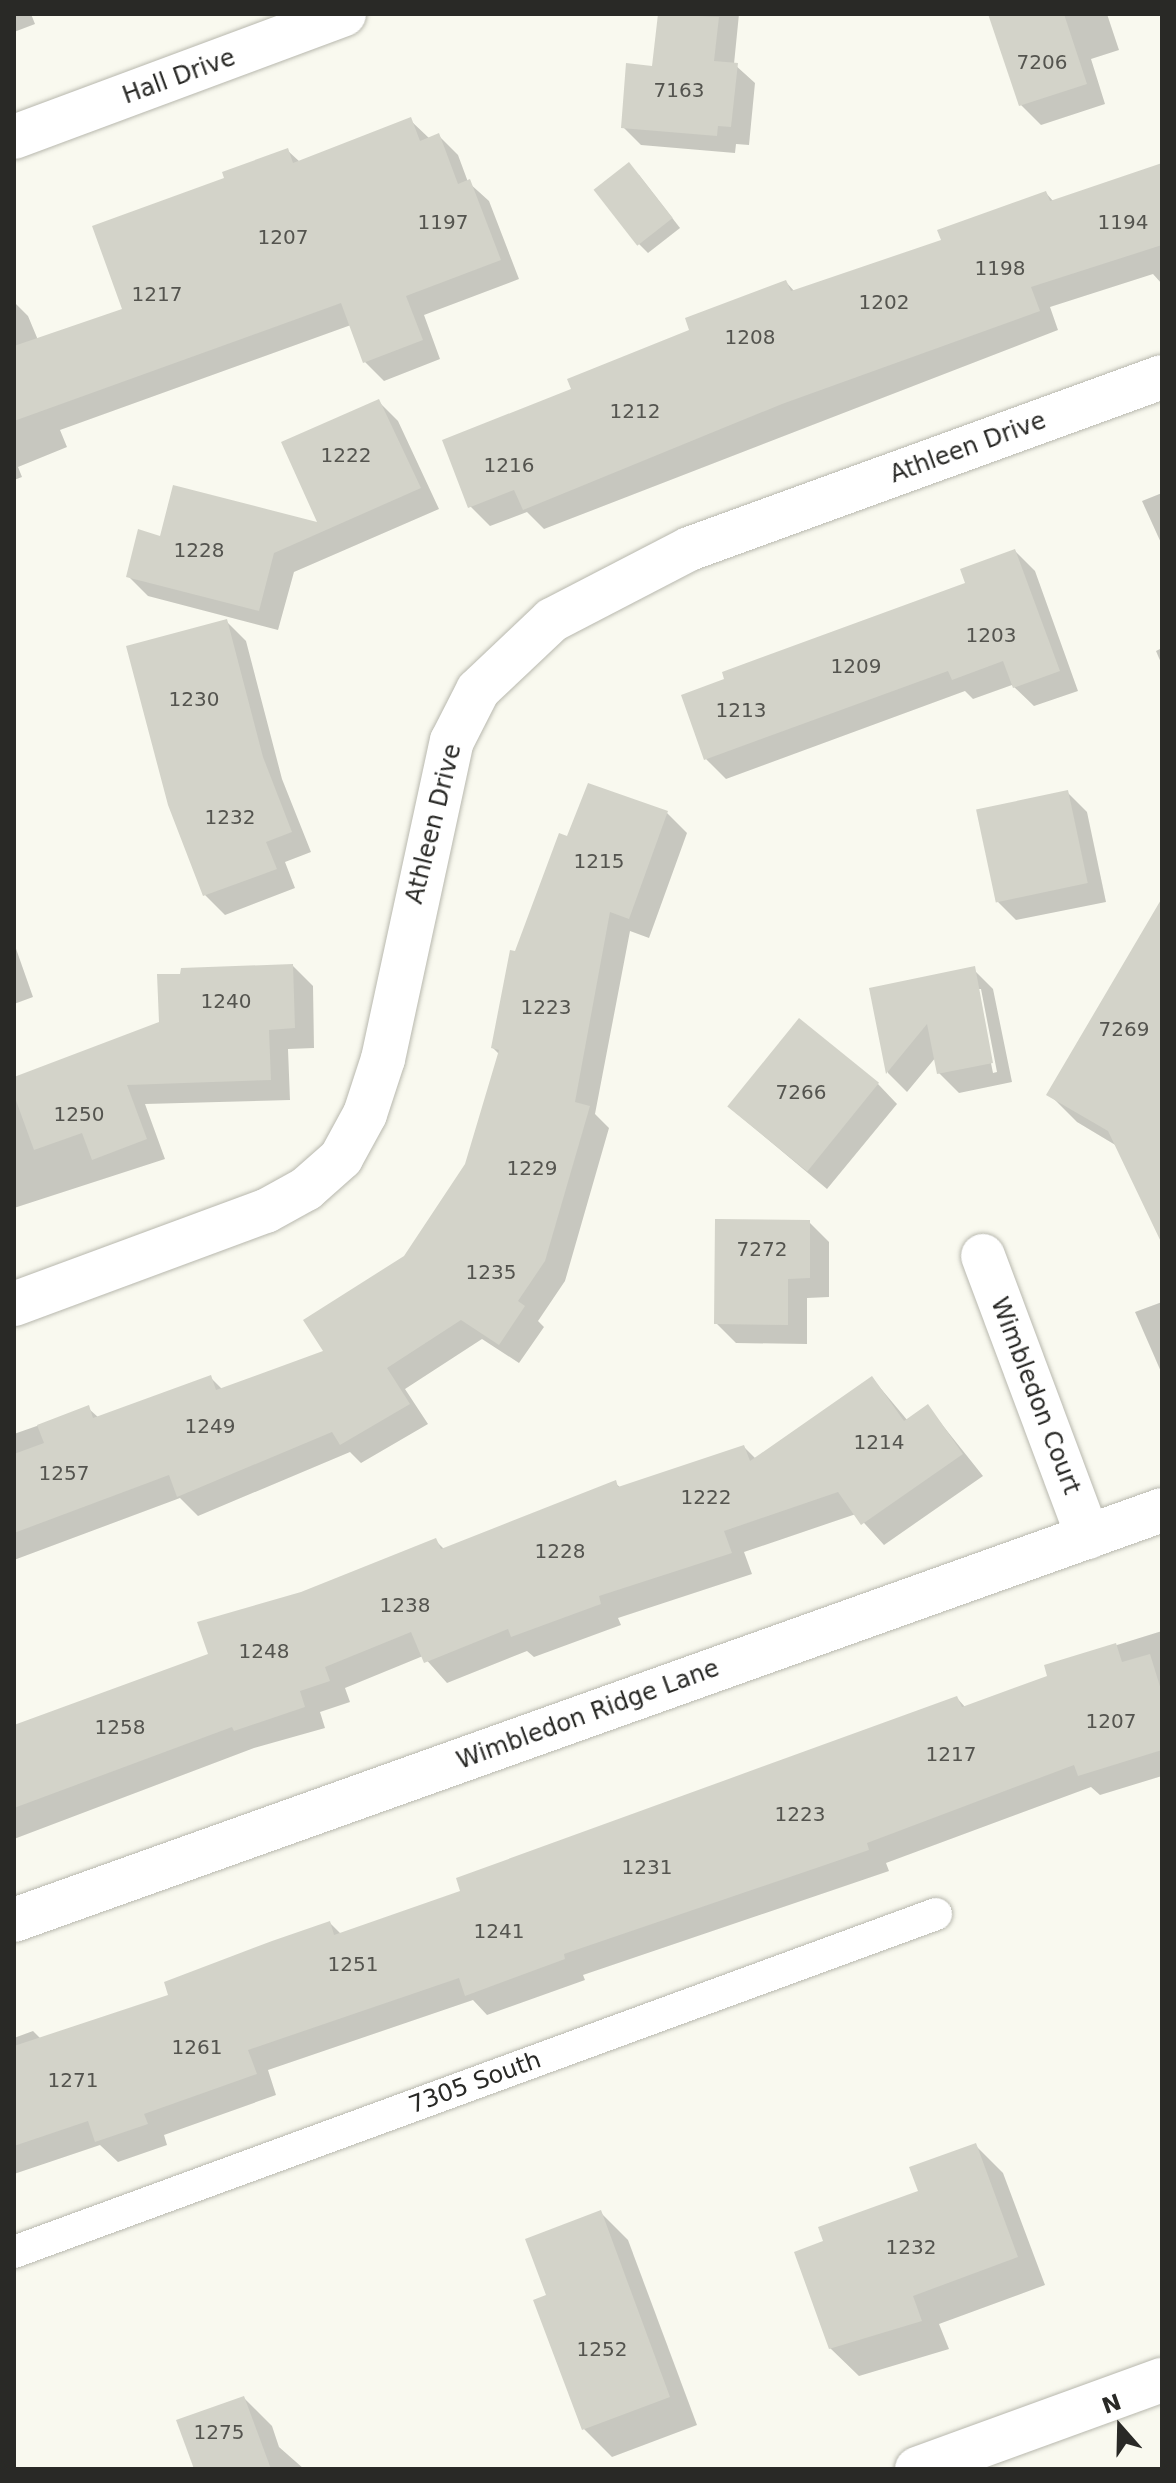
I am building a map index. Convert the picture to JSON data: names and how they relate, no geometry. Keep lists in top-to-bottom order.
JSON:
{
  "streets": {
    "street": [
      "Hall Drive",
      "Athleen Drive",
      "Wimbledon Court",
      "Wimbledon Ridge Lane"
    ],
    "lane": ["7305 South"]
  },
  "crossings": [
    ["Wimbledon Court", "Wimbledon Ridge Lane"]
  ],
  "house_numbers": [
    "7206",
    "7163",
    "1197",
    "1194",
    "1207",
    "1198",
    "1217",
    "1202",
    "1208",
    "1212",
    "1222",
    "1216",
    "1228",
    "1203",
    "1209",
    "1230",
    "1213",
    "1232",
    "1215",
    "1240",
    "1223",
    "7269",
    "7266",
    "1250",
    "1229",
    "7272",
    "1235",
    "1249",
    "1214",
    "1257",
    "1222",
    "1228",
    "1238",
    "1248",
    "1207",
    "1258",
    "1217",
    "1223",
    "1231",
    "1241",
    "1251",
    "1261",
    "1271",
    "1232",
    "1252",
    "1275"
  ],
  "north": "top"
}
